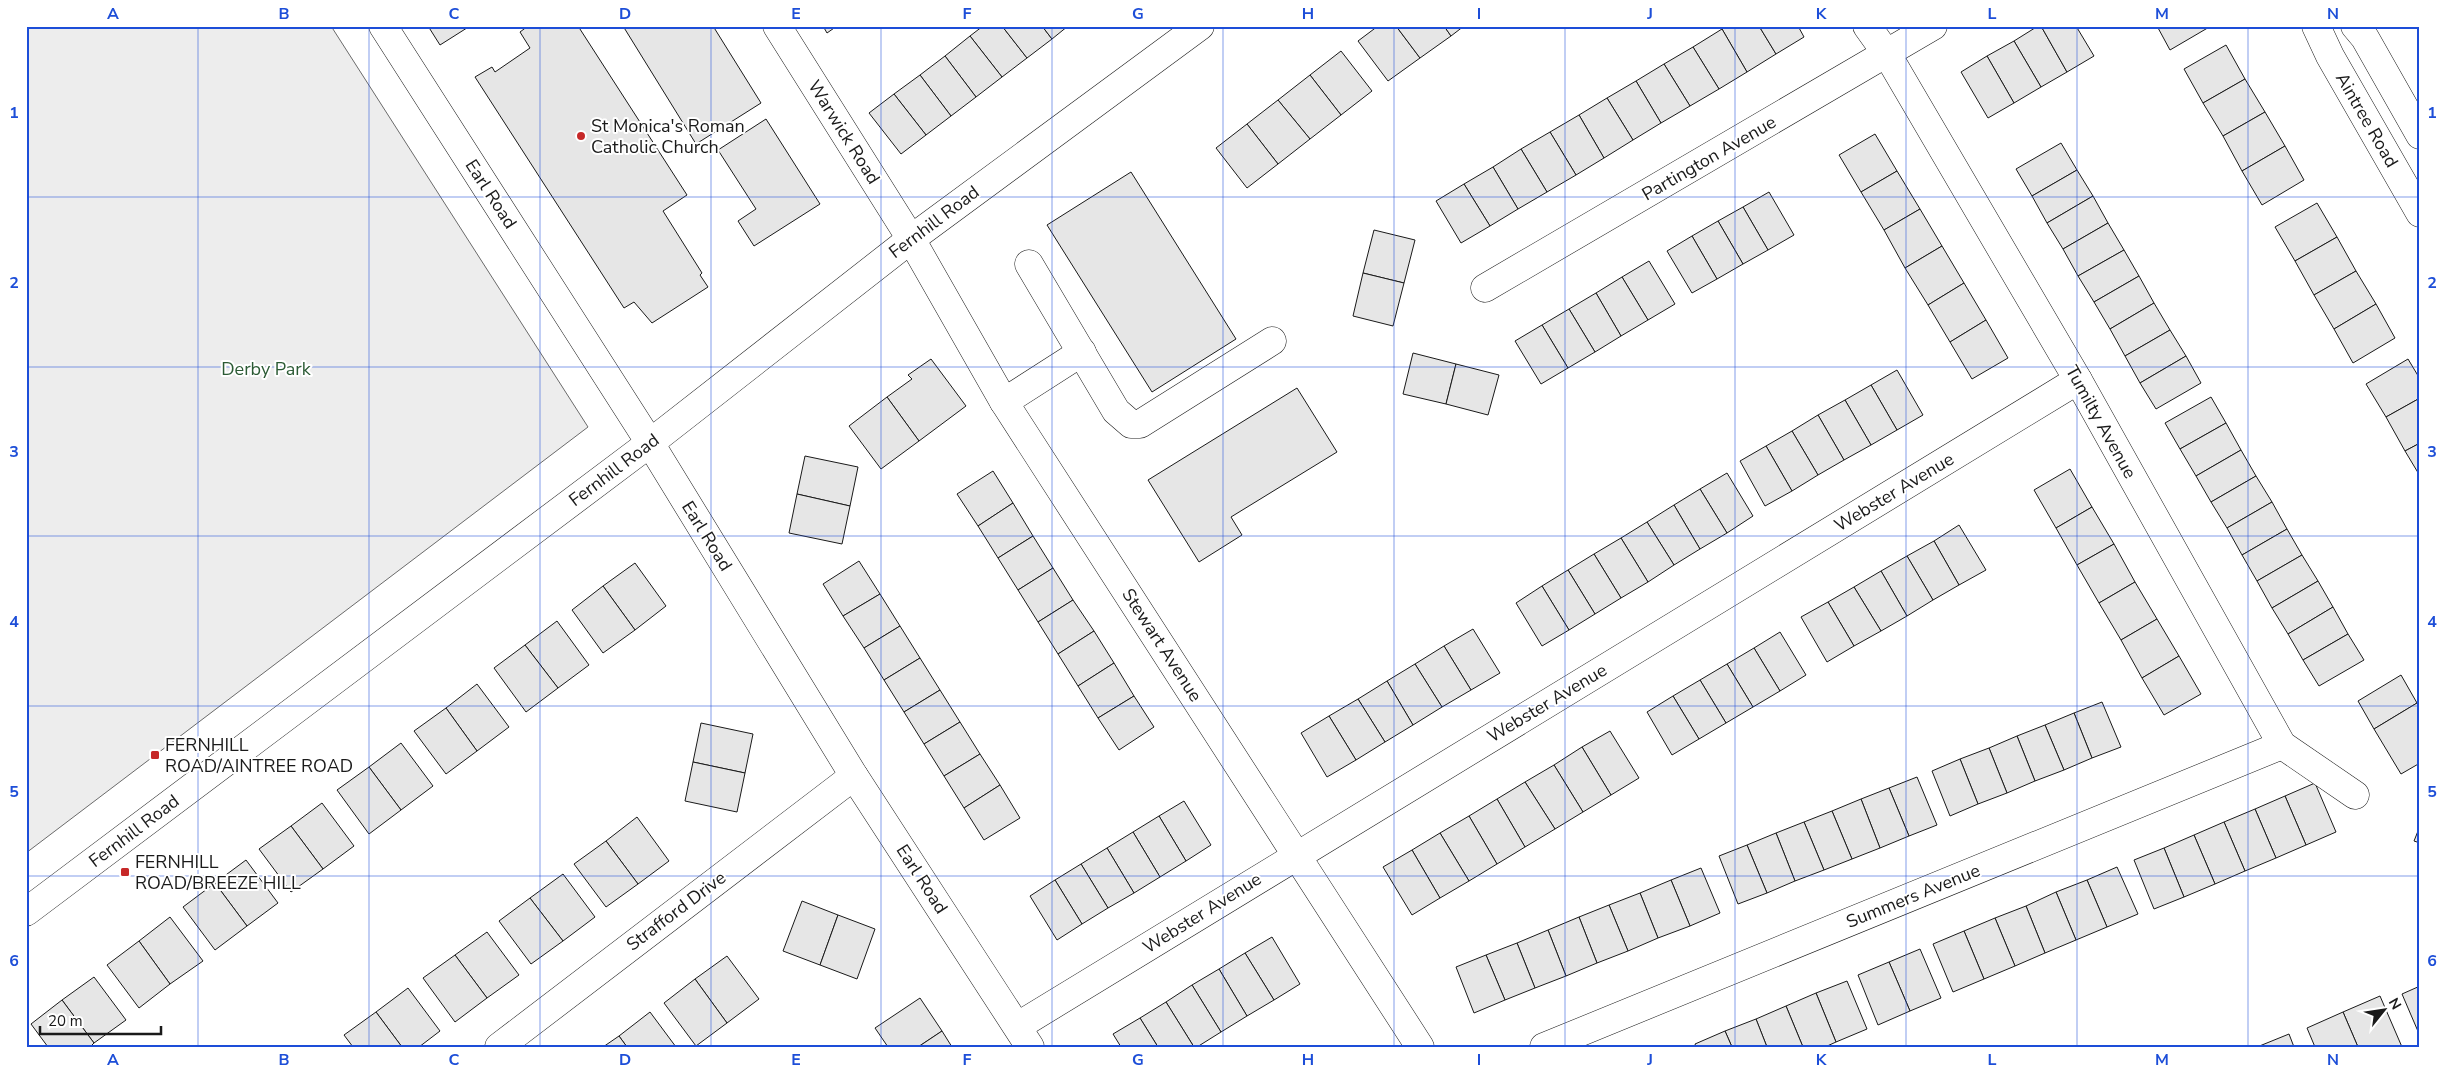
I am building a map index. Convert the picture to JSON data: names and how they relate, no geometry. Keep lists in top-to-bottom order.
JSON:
{
  "streets": {
    "street": [
      "Aintree Road",
      "Warwick Road",
      "Partington Avenue",
      "Earl Road",
      "Fernhill Road",
      "Tumilty Avenue",
      "Webster Avenue",
      "Stewart Avenue",
      "Summers Avenue",
      "Strafford Drive"
    ]
  },
  "crossings": [
    ["Warwick Road", "Fernhill Road"],
    ["Warwick Road", "Stewart Avenue"],
    ["Partington Avenue", "Tumilty Avenue"],
    ["Earl Road", "Fernhill Road"],
    ["Earl Road", "Webster Avenue"],
    ["Earl Road", "Strafford Drive"],
    ["Fernhill Road", "Stewart Avenue"],
    ["Tumilty Avenue", "Webster Avenue"],
    ["Tumilty Avenue", "Summers Avenue"],
    ["Webster Avenue", "Stewart Avenue"]
  ],
  "parks": ["Derby Park"],
  "places": {
    "other": ["St Monica's Roman Catholic Church"],
    "transit": ["FERNHILL ROAD/AINTREE ROAD", "FERNHILL ROAD/BREEZE HILL"]
  },
  "scale_bar": "20 m",
  "north": "top right",
  "grid": {
    "columns": [
      "A",
      "B",
      "C",
      "D",
      "E",
      "F",
      "G",
      "H",
      "I",
      "J",
      "K",
      "L",
      "M",
      "N"
    ],
    "rows": [
      "1",
      "2",
      "3",
      "4",
      "5",
      "6"
    ]
  }
}
